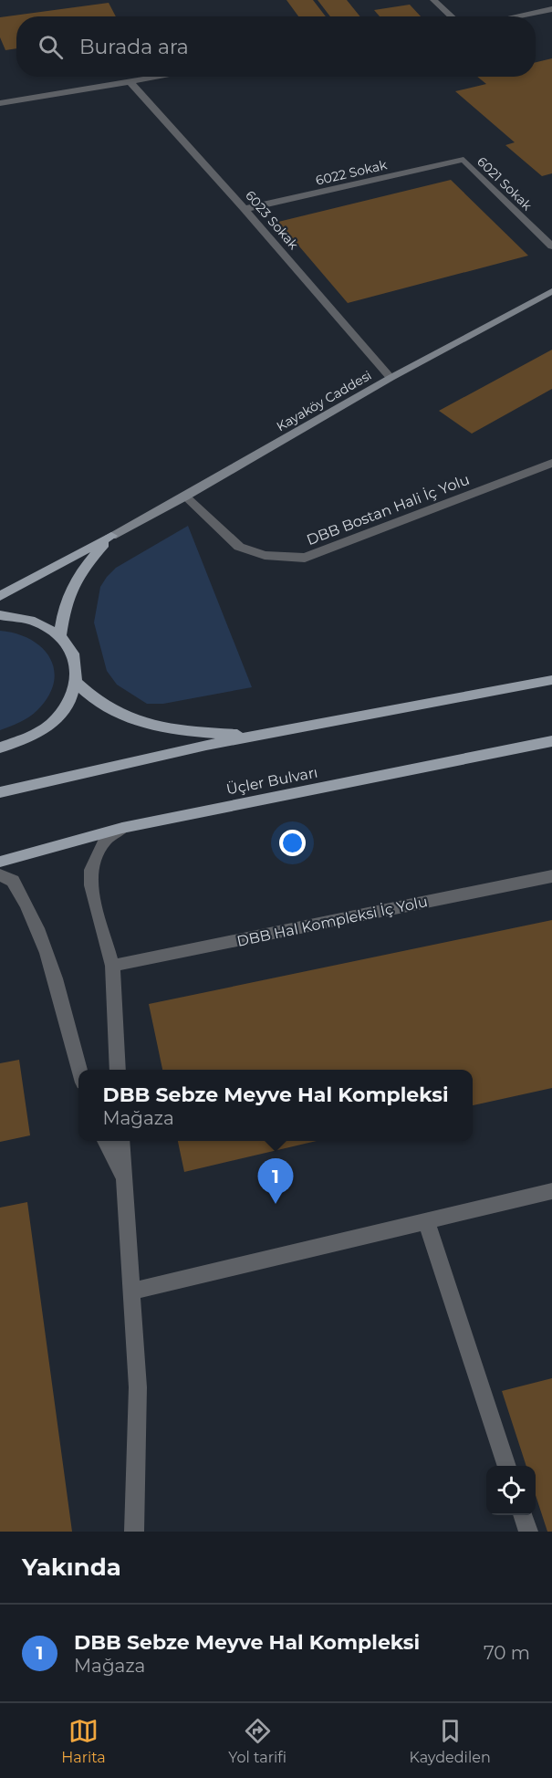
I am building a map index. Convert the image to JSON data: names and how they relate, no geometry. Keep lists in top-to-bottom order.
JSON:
{
  "streets": {
    "main road": ["Üçler Bulvarı"],
    "street": [
      "6022 Sokak",
      "6021 Sokak",
      "6023 Sokak",
      "Kayaköy Caddesi",
      "DBB Bostan Hali İç Yolu",
      "DBB Hal Kompleksi İç Yolu"
    ]
  },
  "crossings": [
    ["6022 Sokak", "6021 Sokak"],
    ["6022 Sokak", "6023 Sokak"],
    ["6023 Sokak", "Kayaköy Caddesi"],
    ["Kayaköy Caddesi", "DBB Bostan Hali İç Yolu"]
  ],
  "page": {
    "search": "Burada ara",
    "popup": ["DBB Sebze Meyve Hal Kompleksi", "Mağaza"],
    "pins": "1",
    "heading": "Yakında",
    "list": [
      {
        "mark": "1",
        "name": "DBB Sebze Meyve Hal Kompleksi",
        "note": "Mağaza",
        "value": "70 m"
      }
    ],
    "nav": ["Harita", "Yol tarifi", "Kaydedilen"]
  }
}
